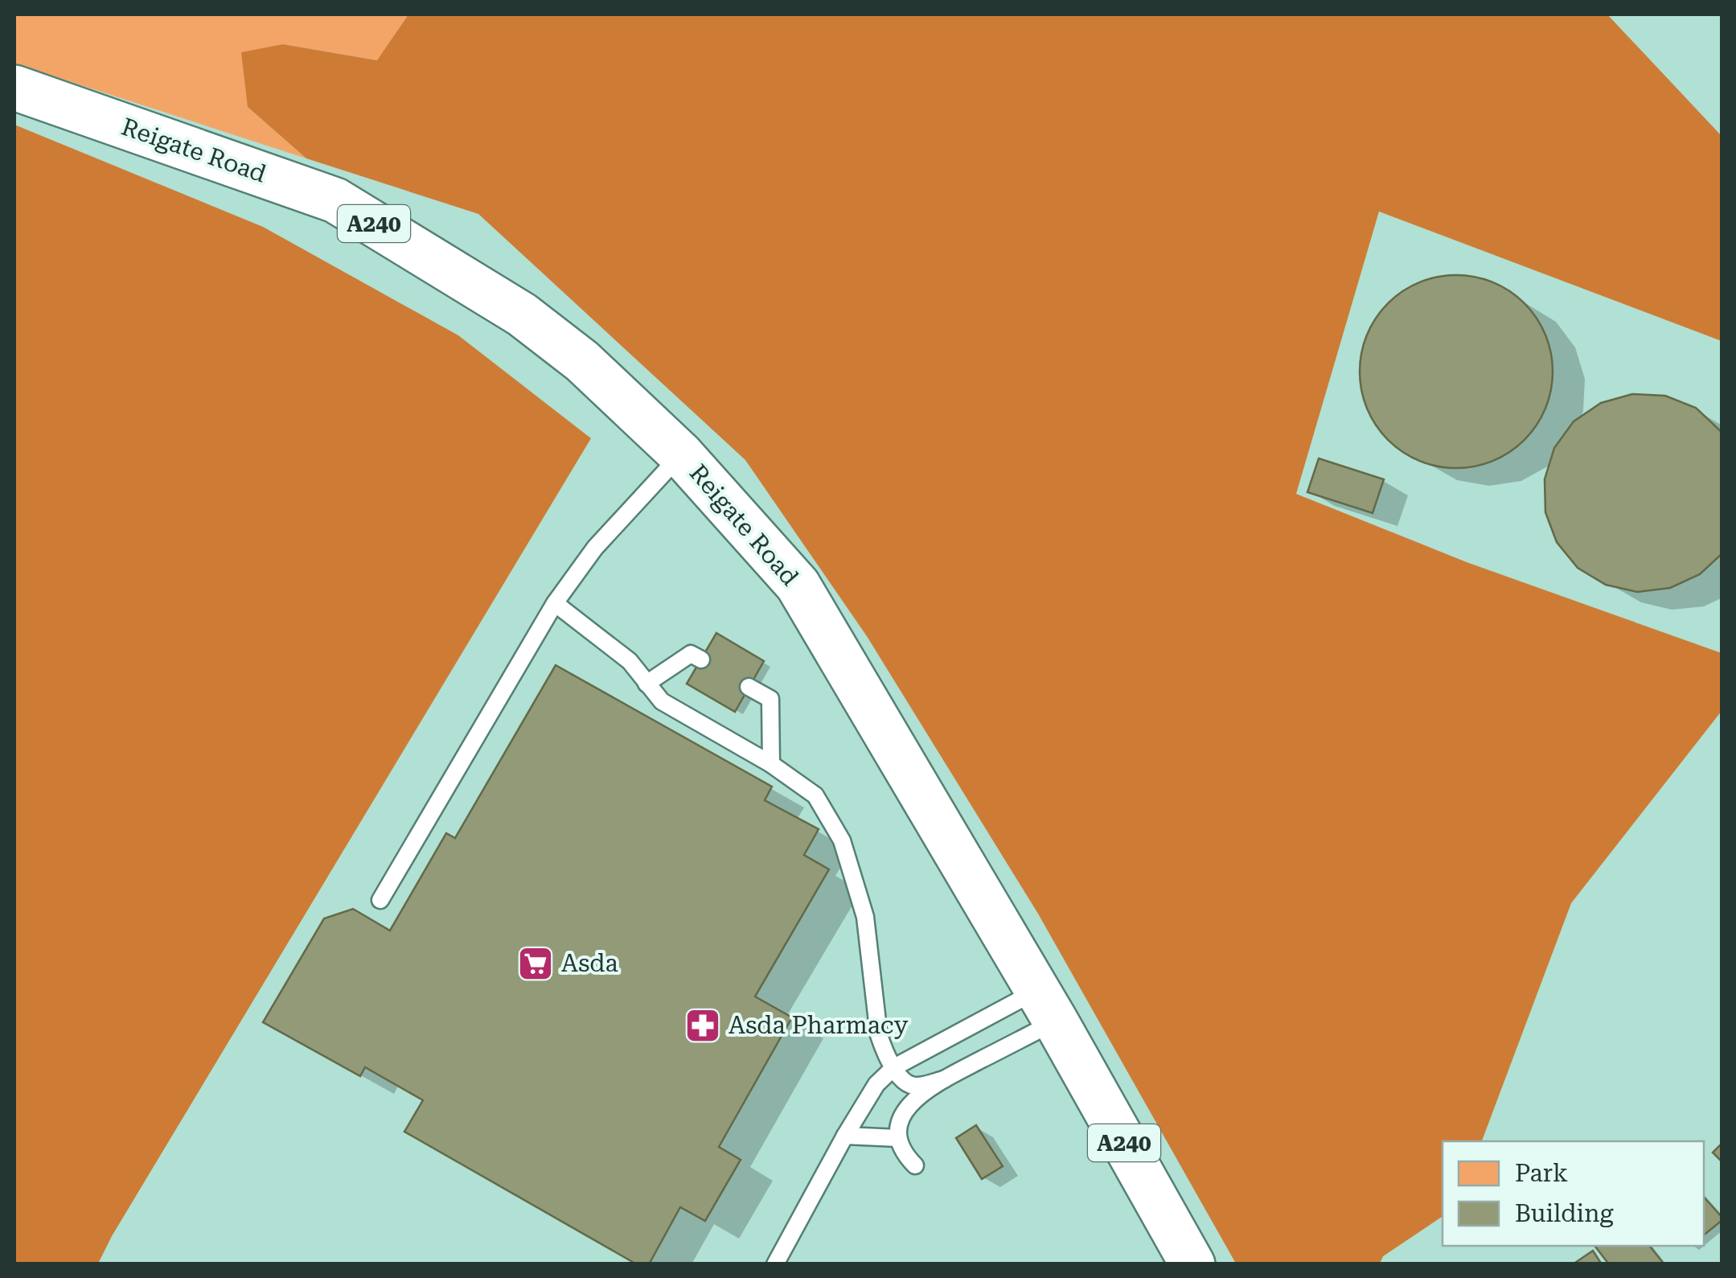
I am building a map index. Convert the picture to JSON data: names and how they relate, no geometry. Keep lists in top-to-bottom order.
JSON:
{
  "streets": {
    "highway": ["Reigate Road", "A240"]
  },
  "places": {
    "supermarket": ["Asda"],
    "pharmacy": ["Asda Pharmacy"]
  },
  "legend": ["Park", "Building"]
}
